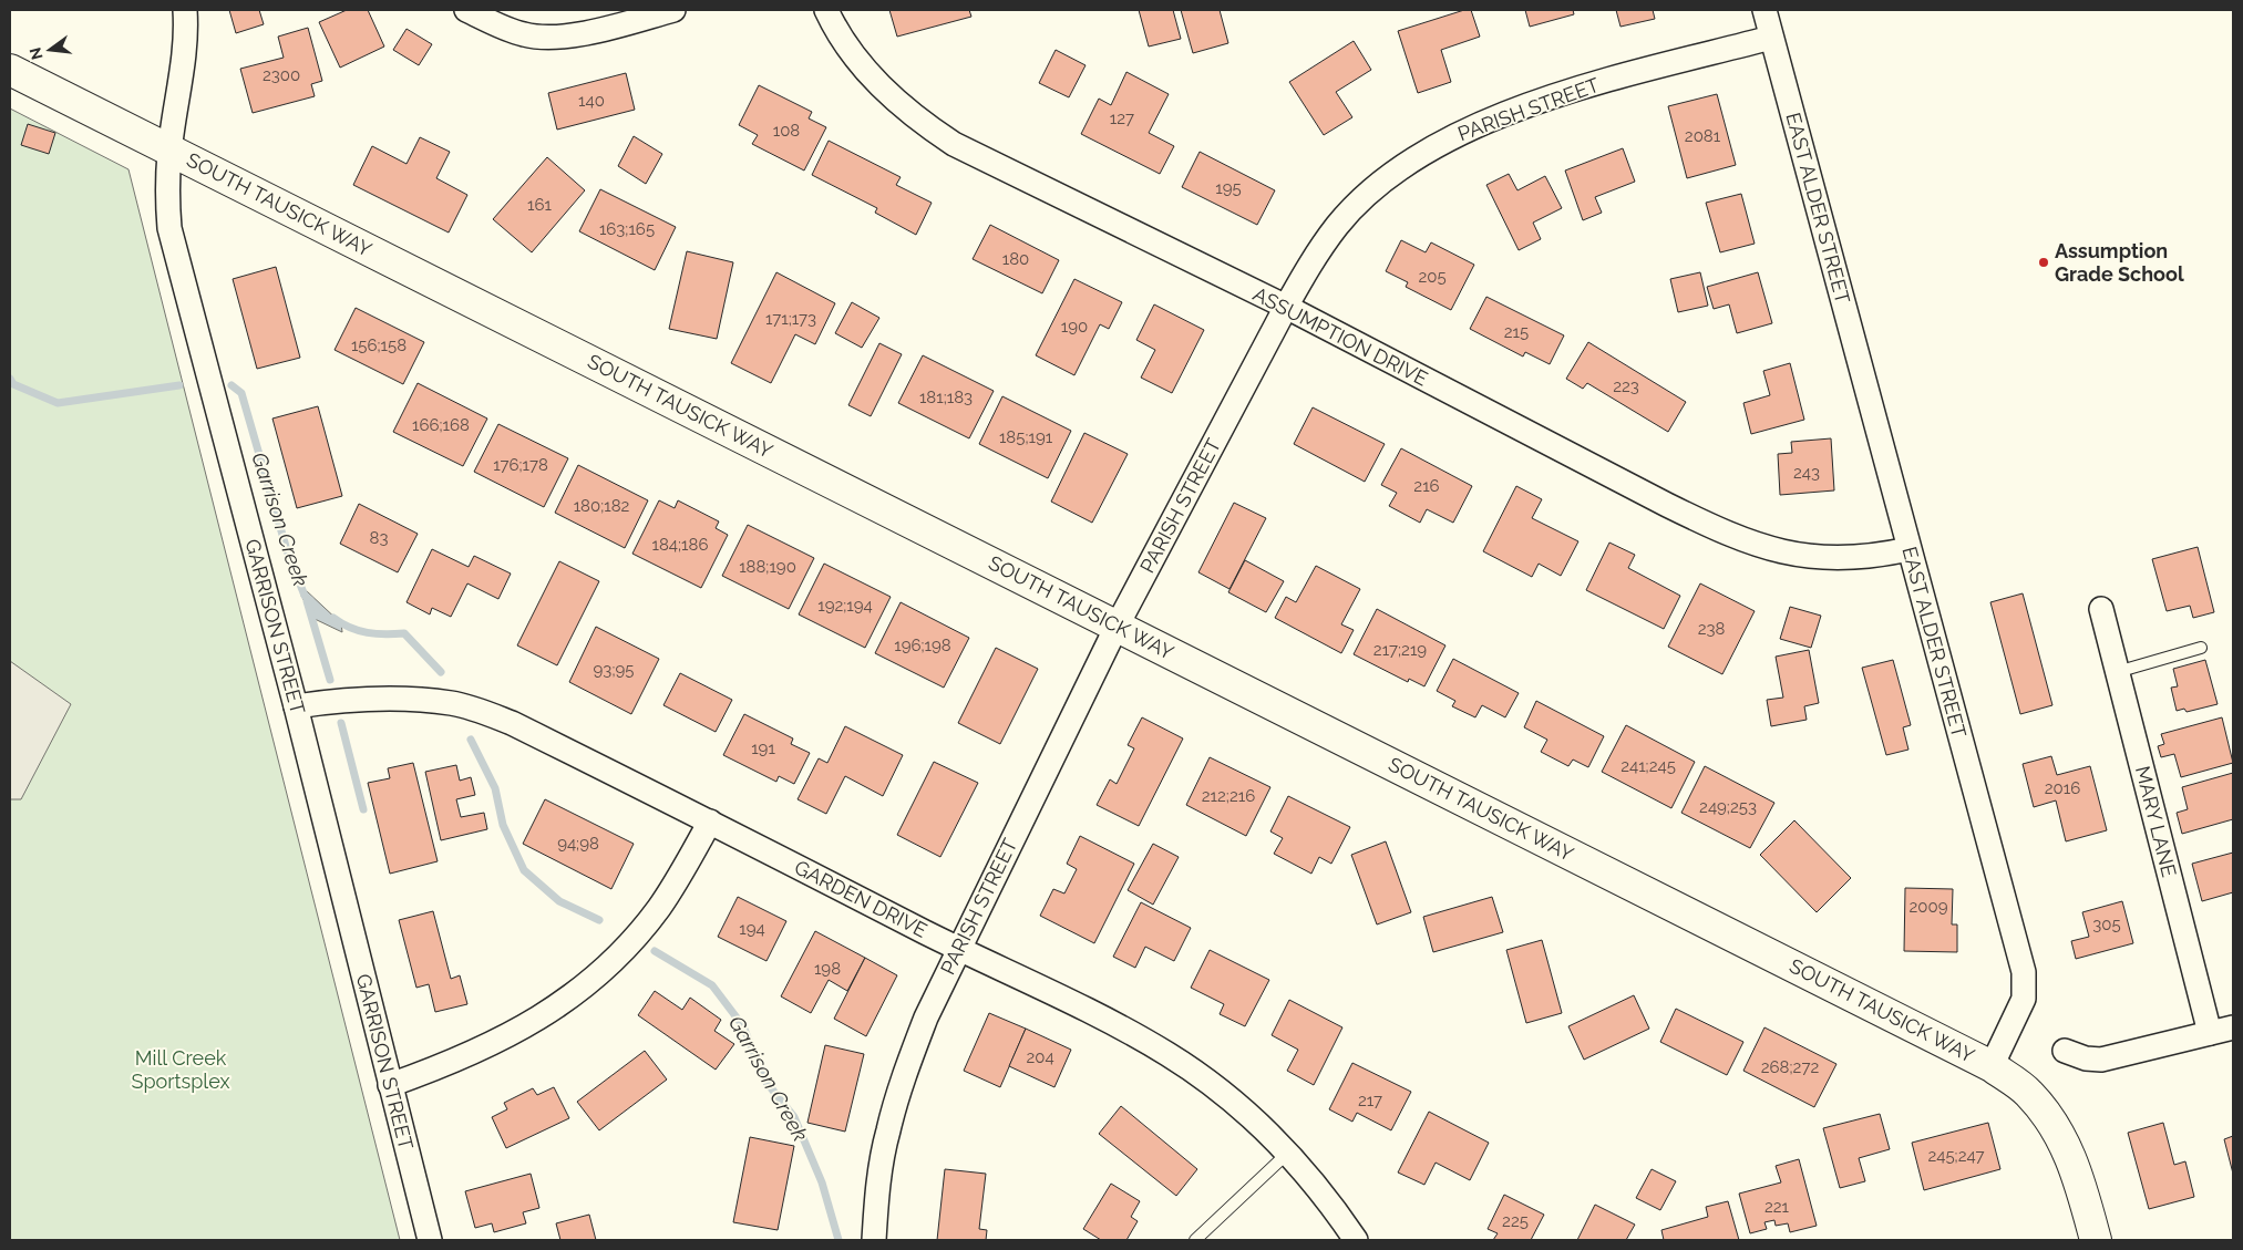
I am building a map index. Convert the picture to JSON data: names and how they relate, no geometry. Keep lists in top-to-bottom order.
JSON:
{
  "streets": {
    "main road": ["SOUTH TAUSICK WAY"],
    "street": [
      "PARISH STREET",
      "EAST ALDER STREET",
      "ASSUMPTION DRIVE",
      "GARRISON STREET",
      "MARY LANE",
      "GARDEN DRIVE"
    ]
  },
  "crossings": [
    ["PARISH STREET", "SOUTH TAUSICK WAY"],
    ["PARISH STREET", "EAST ALDER STREET"],
    ["PARISH STREET", "ASSUMPTION DRIVE"],
    ["PARISH STREET", "GARDEN DRIVE"],
    ["SOUTH TAUSICK WAY", "EAST ALDER STREET"],
    ["SOUTH TAUSICK WAY", "GARRISON STREET"],
    ["EAST ALDER STREET", "ASSUMPTION DRIVE"],
    ["GARRISON STREET", "GARDEN DRIVE"]
  ],
  "water": ["Garrison Creek"],
  "parks": ["Mill Creek Sportsplex"],
  "places": ["Assumption Grade School"],
  "house_numbers": [
    "2300",
    "140",
    "127",
    "108",
    "2081",
    "195",
    "161",
    "163;165",
    "180",
    "205",
    "171;173",
    "190",
    "215",
    "156;158",
    "223",
    "181;183",
    "166;168",
    "185;191",
    "176;178",
    "243",
    "216",
    "180;182",
    "83",
    "184;186",
    "188;190",
    "192;194",
    "238",
    "196;198",
    "217;219",
    "93;95",
    "191",
    "241;245",
    "2016",
    "212;216",
    "249;253",
    "94;98",
    "2009",
    "305",
    "194",
    "198",
    "204",
    "268;272",
    "217",
    "245;247",
    "221",
    "225"
  ],
  "north": "left"
}
